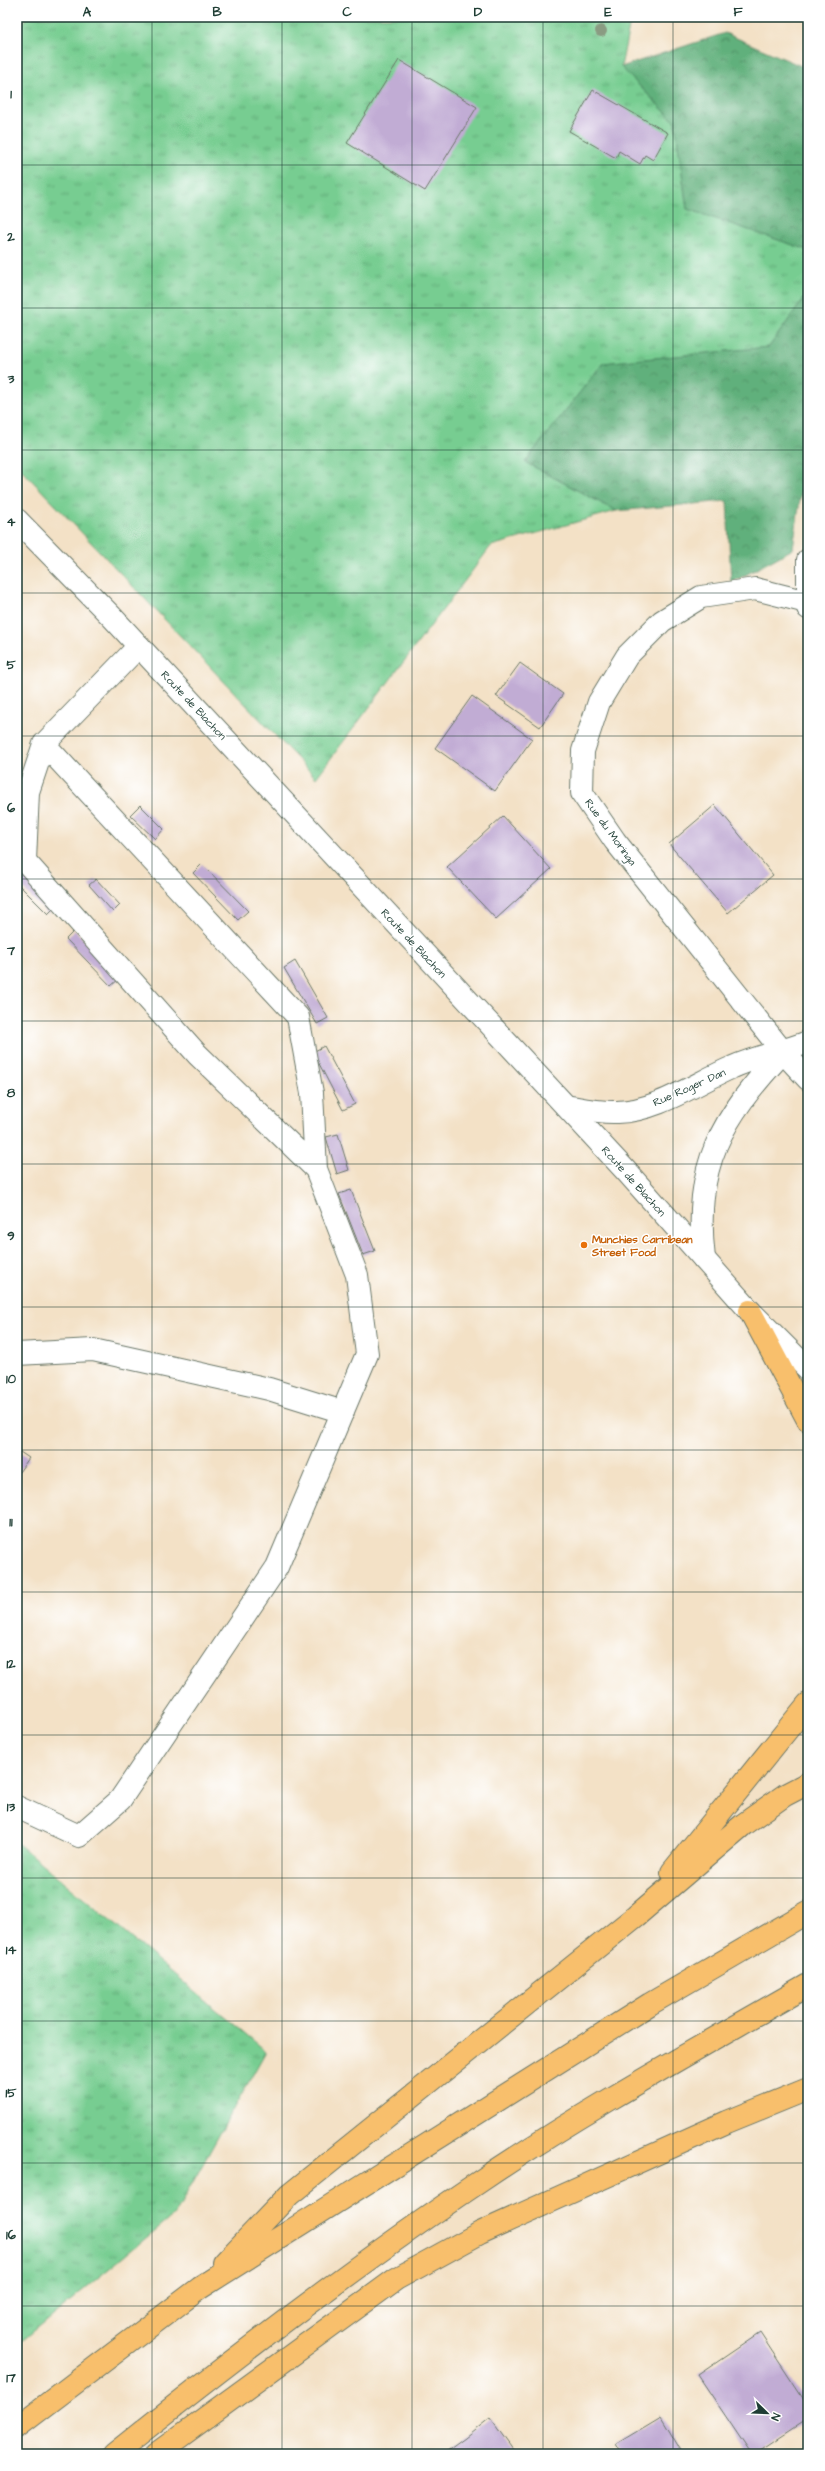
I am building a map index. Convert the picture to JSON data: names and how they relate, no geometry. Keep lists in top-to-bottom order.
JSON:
{
  "streets": {
    "street": ["Route de Blachon", "Rue du Moringa", "Rue Roger Dan"]
  },
  "crossings": [
    ["Route de Blachon", "Rue Roger Dan"],
    ["Rue du Moringa", "Rue Roger Dan"]
  ],
  "places": ["Munchies Carribean Street Food"],
  "north": "bottom right",
  "grid": {
    "columns": [
      "A",
      "B",
      "C",
      "D",
      "E",
      "F"
    ],
    "rows": [
      "1",
      "2",
      "3",
      "4",
      "5",
      "6",
      "7",
      "8",
      "9",
      "10",
      "11",
      "12",
      "13",
      "14",
      "15",
      "16",
      "17"
    ]
  }
}
